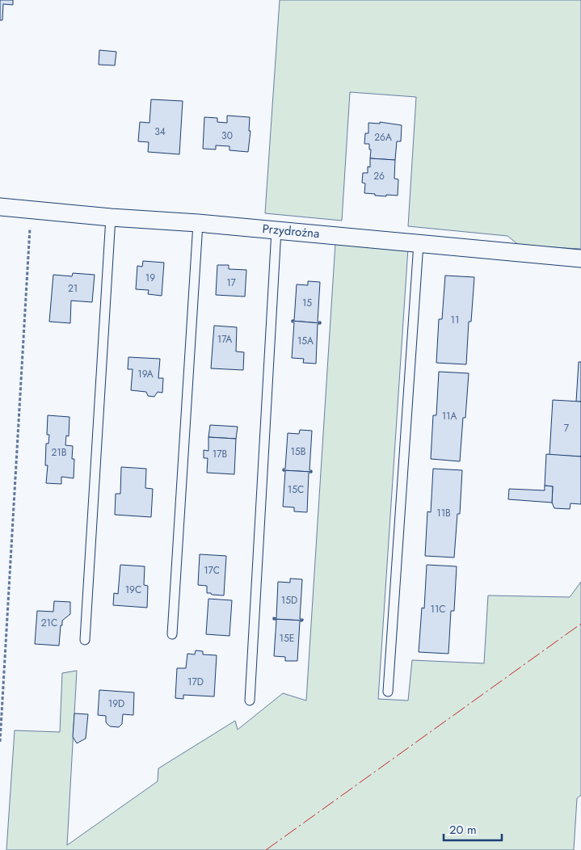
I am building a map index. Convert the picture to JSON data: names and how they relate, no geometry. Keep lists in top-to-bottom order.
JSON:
{
  "streets": {
    "street": ["Przydrożna"]
  },
  "house_numbers": [
    "34",
    "30",
    "26A",
    "26",
    "19",
    "17",
    "21",
    "15",
    "11",
    "17A",
    "15A",
    "19A",
    "11A",
    "7",
    "15B",
    "21B",
    "17B",
    "15C",
    "11B",
    "17C",
    "19C",
    "15D",
    "11C",
    "21C",
    "15E",
    "17D",
    "19D"
  ],
  "scale_bar": "20 m"
}
